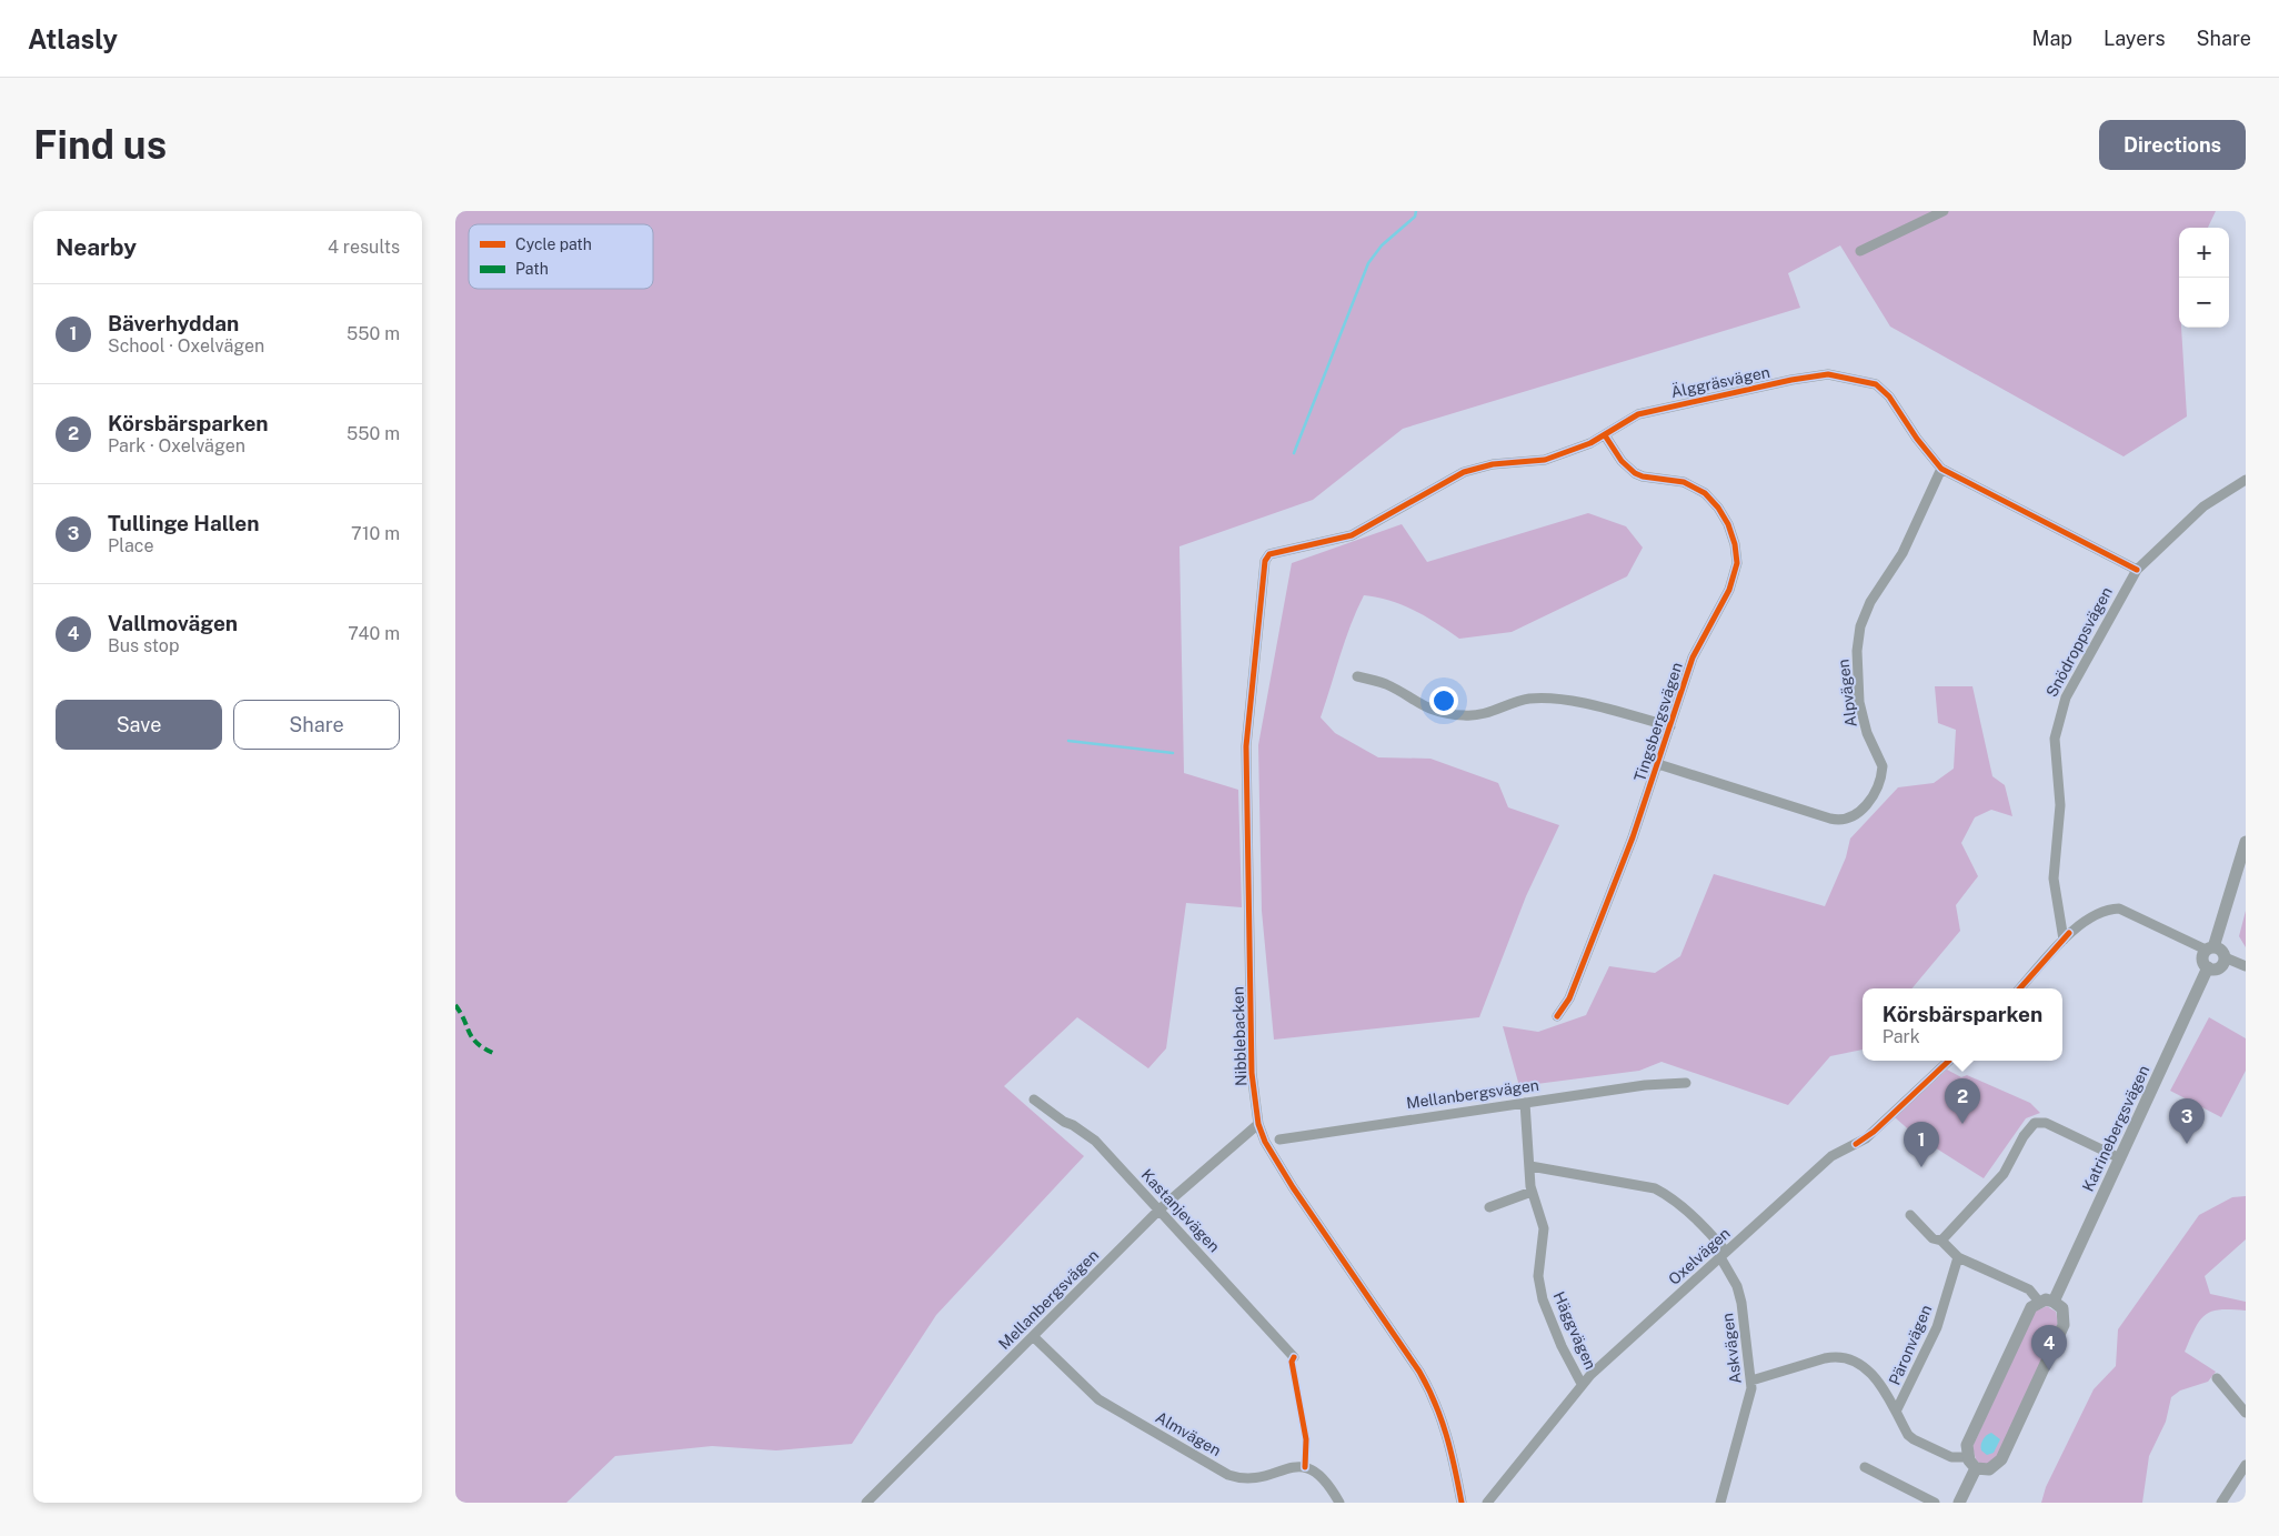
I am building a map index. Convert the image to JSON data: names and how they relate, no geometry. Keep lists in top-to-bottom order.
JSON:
{
  "streets": {
    "street": [
      "Älggräsvägen",
      "Snödroppsvägen",
      "Alpvägen",
      "Tingsbergsvägen",
      "Nibblebacken",
      "Mellanbergsvägen",
      "Katrinebergsvägen",
      "Kastanjevägen",
      "Oxelvägen",
      "Häggvägen",
      "Päronvägen",
      "Askvägen",
      "Almvägen"
    ]
  },
  "crossings": [
    ["Älggräsvägen", "Snödroppsvägen"],
    ["Älggräsvägen", "Alpvägen"],
    ["Älggräsvägen", "Tingsbergsvägen"],
    ["Älggräsvägen", "Nibblebacken"],
    ["Alpvägen", "Tingsbergsvägen"],
    ["Nibblebacken", "Mellanbergsvägen"],
    ["Mellanbergsvägen", "Kastanjevägen"],
    ["Mellanbergsvägen", "Häggvägen"],
    ["Mellanbergsvägen", "Almvägen"],
    ["Oxelvägen", "Häggvägen"],
    ["Oxelvägen", "Askvägen"],
    ["Häggvägen", "Askvägen"]
  ],
  "legend": ["Cycle path", "Path"],
  "page": {
    "header": "Atlasly",
    "nav": ["Map", "Layers", "Share"],
    "buttons": [
      "Directions",
      ["Save", "Share"]
    ],
    "title": "Find us",
    "heading": ["Nearby", "4 results"],
    "map_buttons": ["+", "−"],
    "list": [
      {
        "mark": "1",
        "name": "Bäverhyddan",
        "note": "School · Oxelvägen",
        "value": "550 m"
      },
      {
        "mark": "2",
        "name": "Körsbärsparken",
        "note": "Park · Oxelvägen",
        "value": "550 m"
      },
      {
        "mark": "3",
        "name": "Tullinge Hallen",
        "note": "Place",
        "value": "710 m"
      },
      {
        "mark": "4",
        "name": "Vallmovägen",
        "note": "Bus stop",
        "value": "740 m"
      }
    ],
    "popup": ["Körsbärsparken", "Park"],
    "pins": [
      "2",
      "3",
      "1",
      "4"
    ]
  }
}
